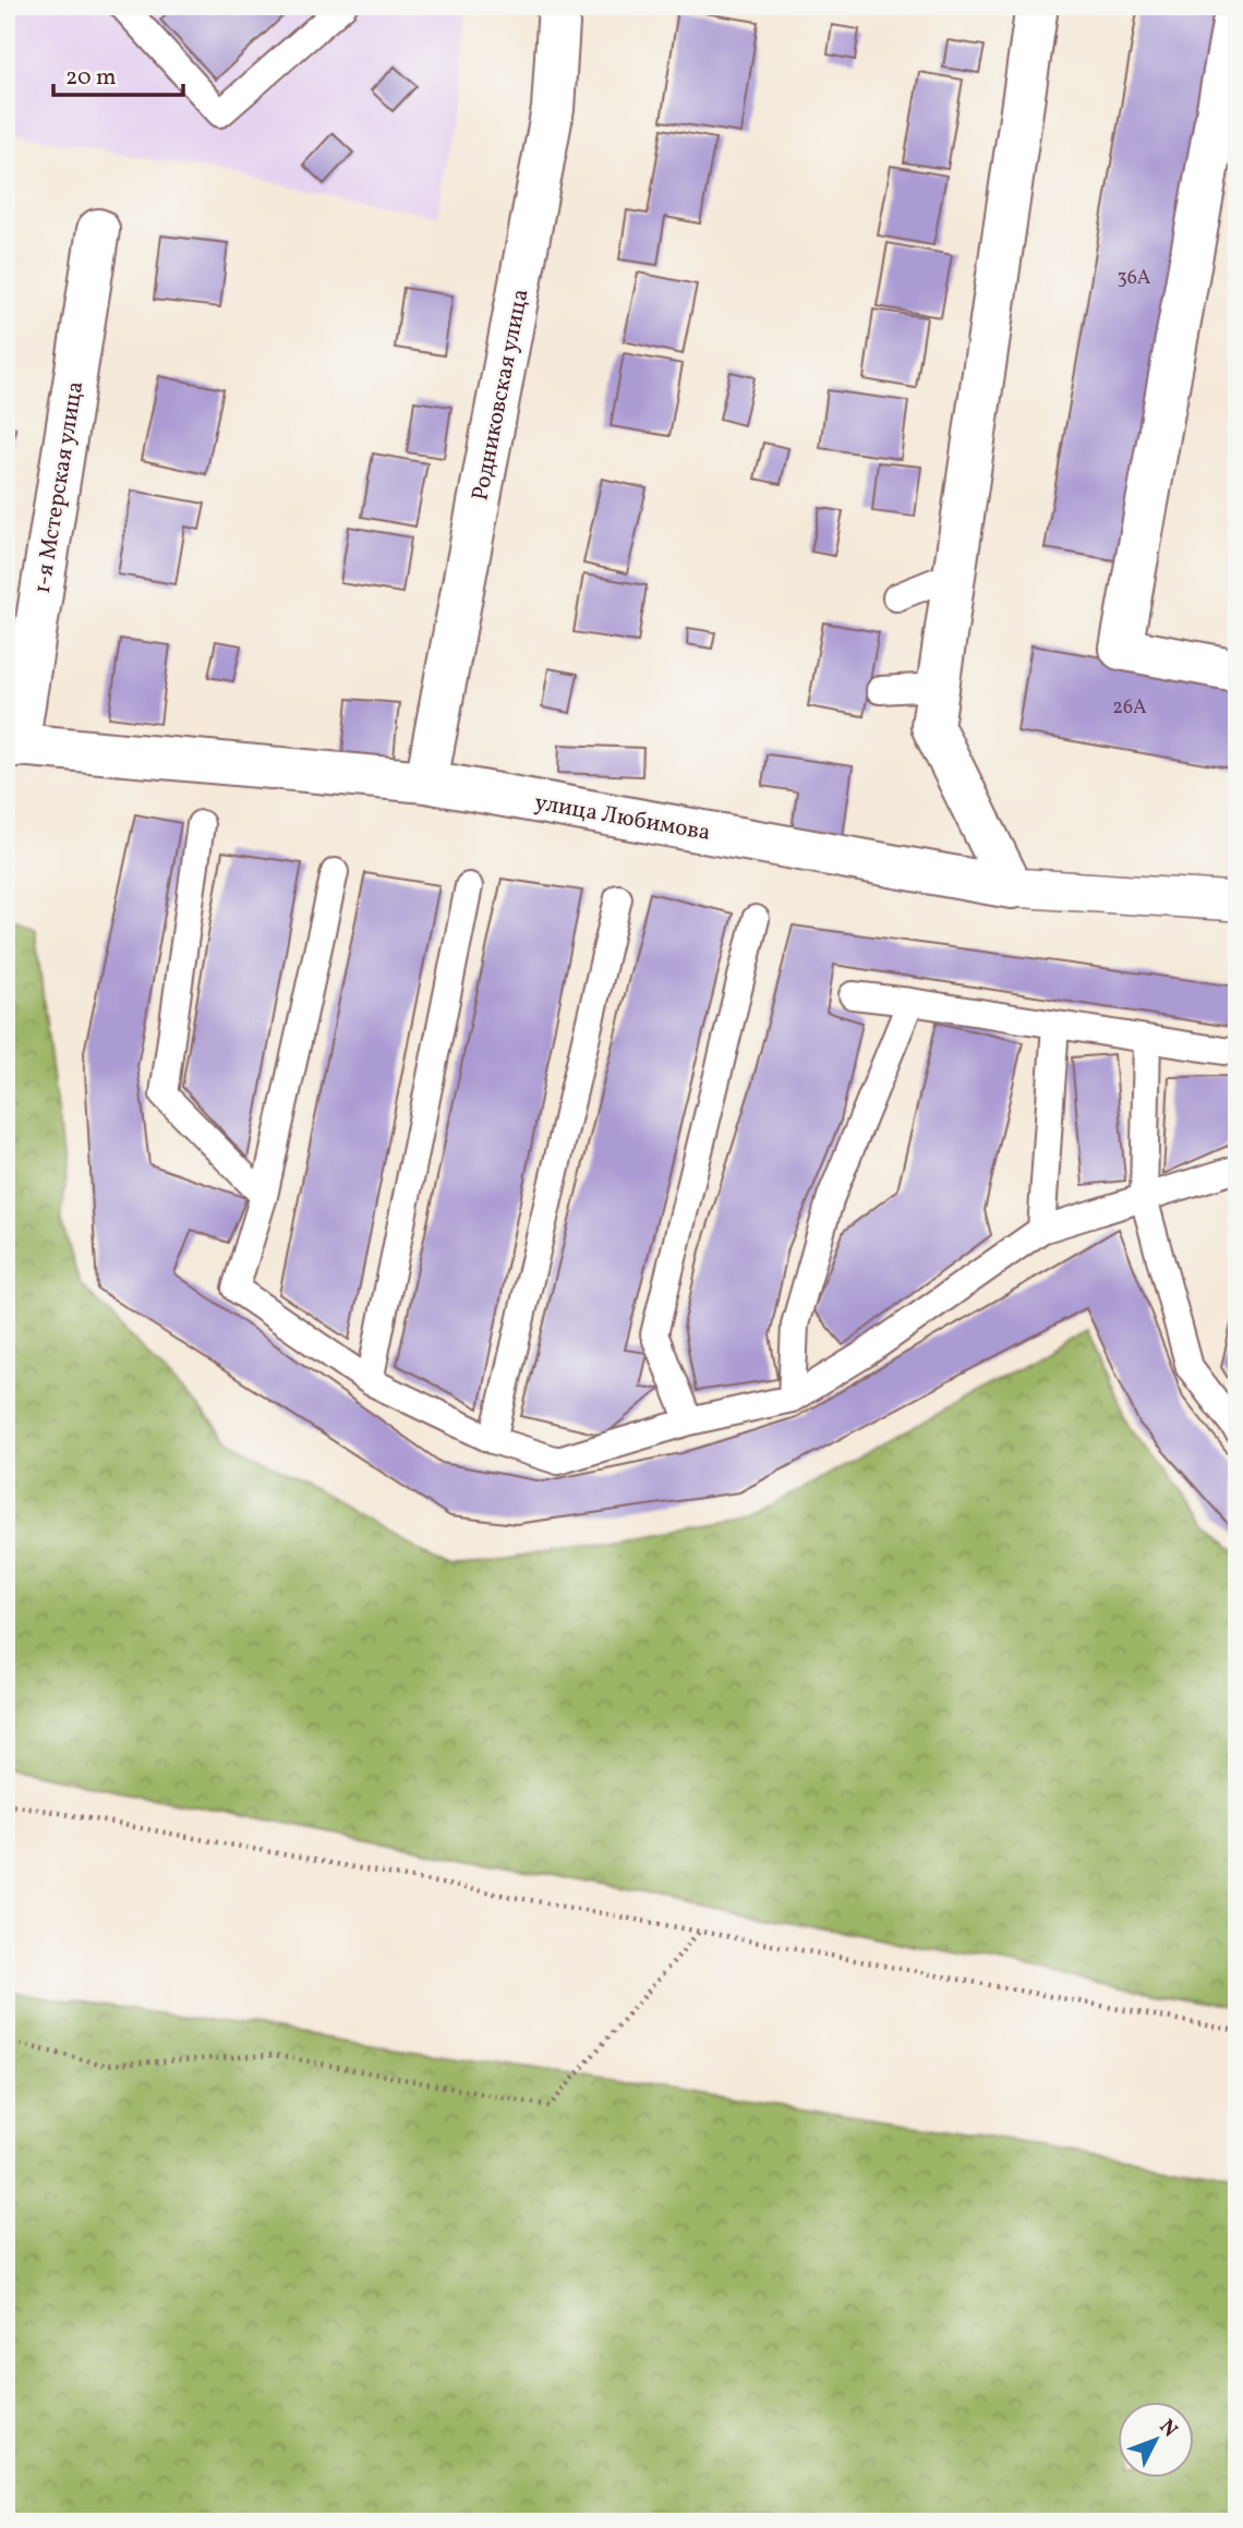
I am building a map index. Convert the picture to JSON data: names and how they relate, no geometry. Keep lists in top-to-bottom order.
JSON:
{
  "streets": {
    "street": ["Родниковская улица", "1-я Мстерская улица", "улица Любимова"]
  },
  "crossings": [
    ["Родниковская улица", "улица Любимова"],
    ["1-я Мстерская улица", "улица Любимова"]
  ],
  "house_numbers": ["36А", "26А"],
  "scale_bar": "20 m",
  "north": "top right"
}
